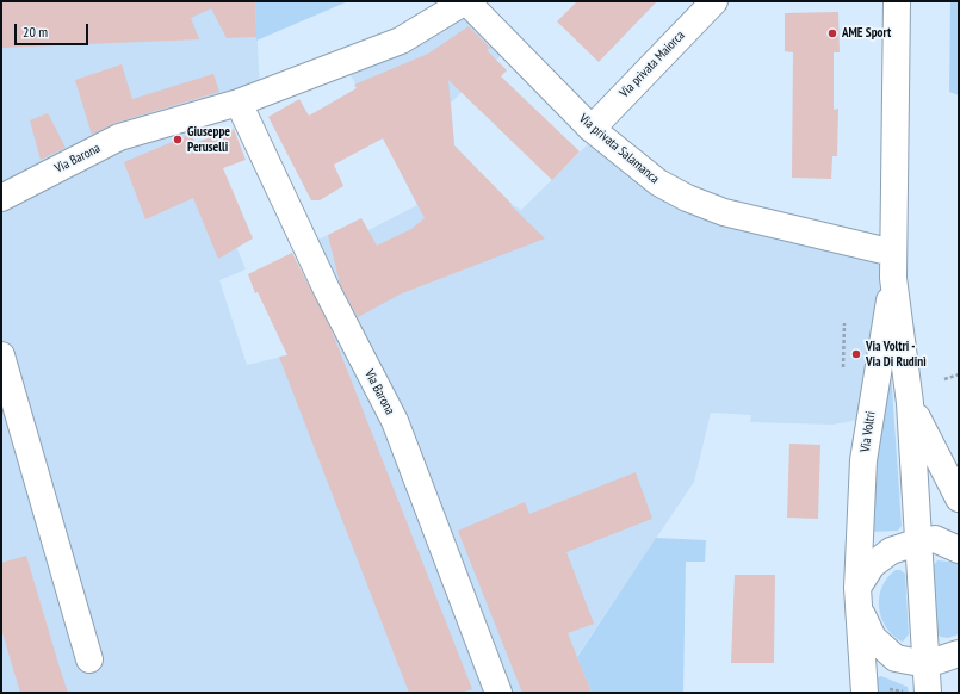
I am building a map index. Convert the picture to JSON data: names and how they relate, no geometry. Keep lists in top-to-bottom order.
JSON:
{
  "streets": {
    "street": [
      "Via privata Maiorca",
      "Via privata Salamanca",
      "Via Barona",
      "Via Voltri"
    ]
  },
  "crossings": [
    ["Via privata Maiorca", "Via privata Salamanca"],
    ["Via privata Salamanca", "Via Barona"],
    ["Via privata Salamanca", "Via Voltri"]
  ],
  "places": ["AME Sport", "Giuseppe Peruselli", "Via Voltri - Via Di Rudinì"],
  "scale_bar": "20 m"
}
